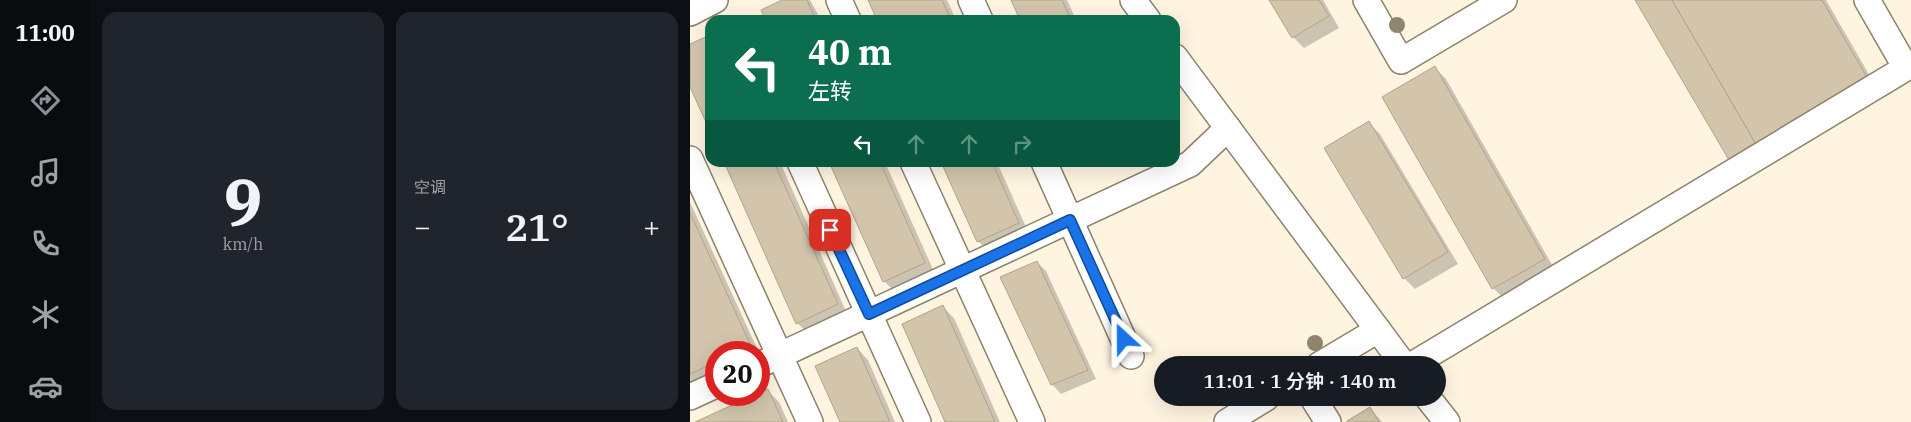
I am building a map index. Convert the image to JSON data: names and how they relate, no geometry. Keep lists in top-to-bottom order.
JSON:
{
  "page": {
    "tabs": "11:00",
    "tile": [
      ["9", "km/h"],
      "空调"
    ],
    "turn": ["40 m", "左转"],
    "heat": ["−", "21°", "+"],
    "limit": "20",
    "trip": "11:01 · 1 分钟 · 140 m"
  }
}
